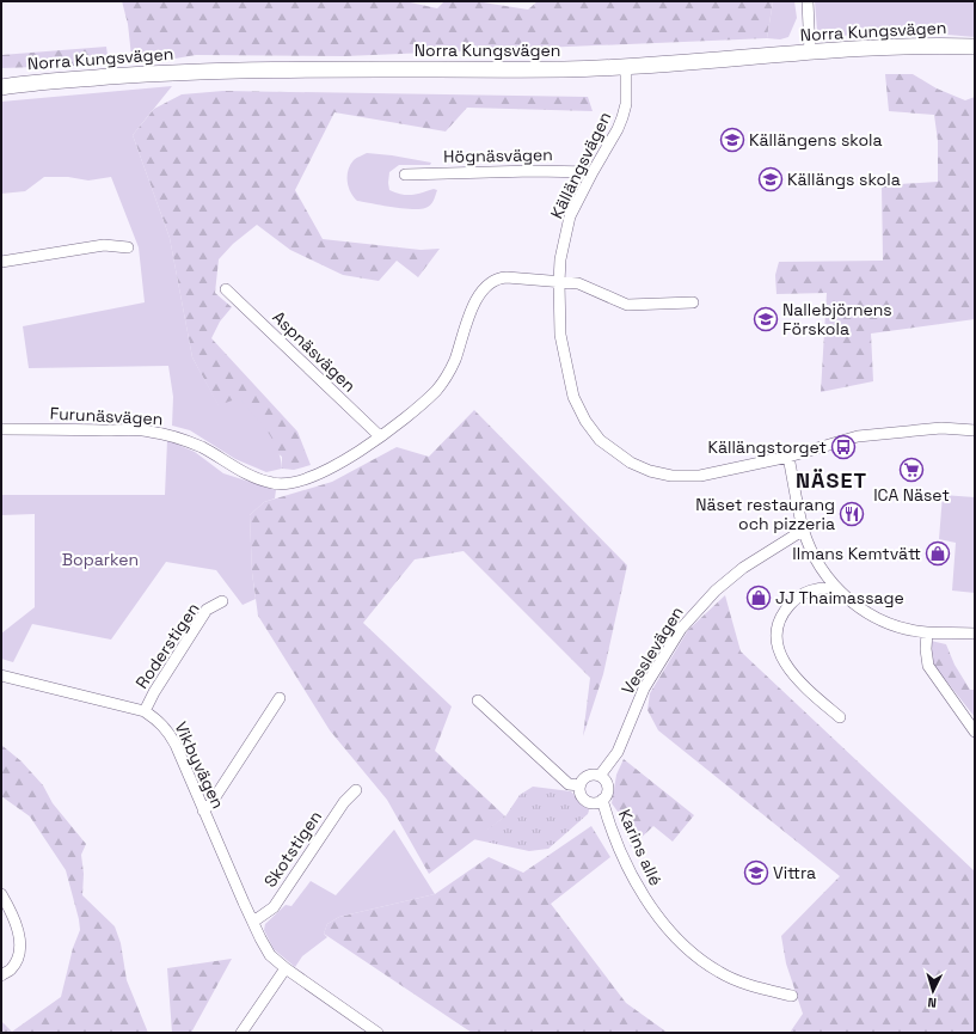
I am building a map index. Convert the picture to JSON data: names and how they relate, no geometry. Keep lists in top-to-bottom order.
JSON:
{
  "streets": {
    "main road": ["Norra Kungsvägen"],
    "street": [
      "Högnäsvägen",
      "Källängsvägen",
      "Aspnäsvägen",
      "Furunäsvägen",
      "Roderstigen",
      "Vesslevägen",
      "Vikbyvägen",
      "Karins allé",
      "Skotstigen"
    ]
  },
  "crossings": [
    ["Norra Kungsvägen", "Källängsvägen"],
    ["Högnäsvägen", "Källängsvägen"],
    ["Källängsvägen", "Furunäsvägen"],
    ["Aspnäsvägen", "Furunäsvägen"],
    ["Roderstigen", "Vikbyvägen"],
    ["Vesslevägen", "Karins allé"],
    ["Vikbyvägen", "Skotstigen"]
  ],
  "districts": ["NÄSET"],
  "parks": ["Boparken"],
  "places": {
    "school or university": [
      "Källängens skola",
      "Källängs skola",
      "Nallebjörnens Förskola",
      "Vittra"
    ],
    "bus stop": ["Källängstorget"],
    "supermarket": ["ICA Näset"],
    "restaurant": ["Näset restaurang och pizzeria"],
    "shop": ["Ilmans Kemtvätt", "JJ Thaimassage"]
  },
  "north": "bottom"
}
